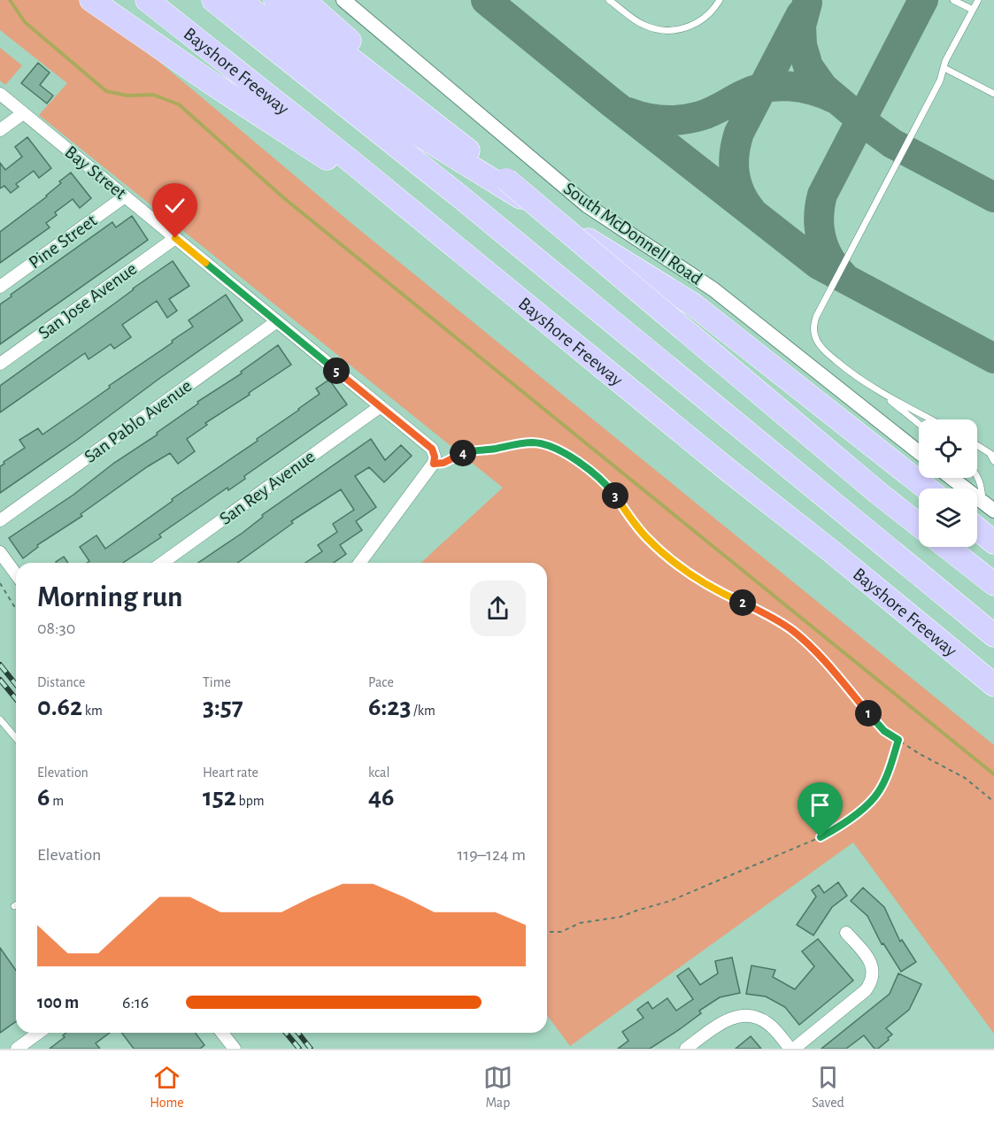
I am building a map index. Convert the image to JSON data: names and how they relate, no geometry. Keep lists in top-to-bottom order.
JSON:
{
  "streets": {
    "highway": ["Bayshore Freeway"],
    "street": [
      "Bay Street",
      "South McDonnell Road",
      "Pine Street",
      "San Jose Avenue",
      "San Pablo Avenue",
      "San Rey Avenue"
    ]
  },
  "crossings": [
    ["Bay Street", "Pine Street"],
    ["Bay Street", "San Jose Avenue"],
    ["Bay Street", "San Pablo Avenue"],
    ["Bay Street", "San Rey Avenue"]
  ],
  "page": {
    "pins": [
      "5",
      "4",
      "3",
      "2",
      "1"
    ],
    "heading": ["Morning run", "08:30"],
    "stats": [
      ["Distance", "0.62 km"],
      ["Time", "3:57"],
      ["Pace", "6:23 /km"],
      ["Elevation", "6 m"],
      ["Heart rate", "152 bpm"],
      ["kcal", "46"]
    ],
    "chart": ["Elevation", "119–124 m"],
    "list": [
      {
        "name": "100 m",
        "note": "6:16"
      }
    ],
    "tabs": ["Home", "Map", "Saved"]
  }
}
